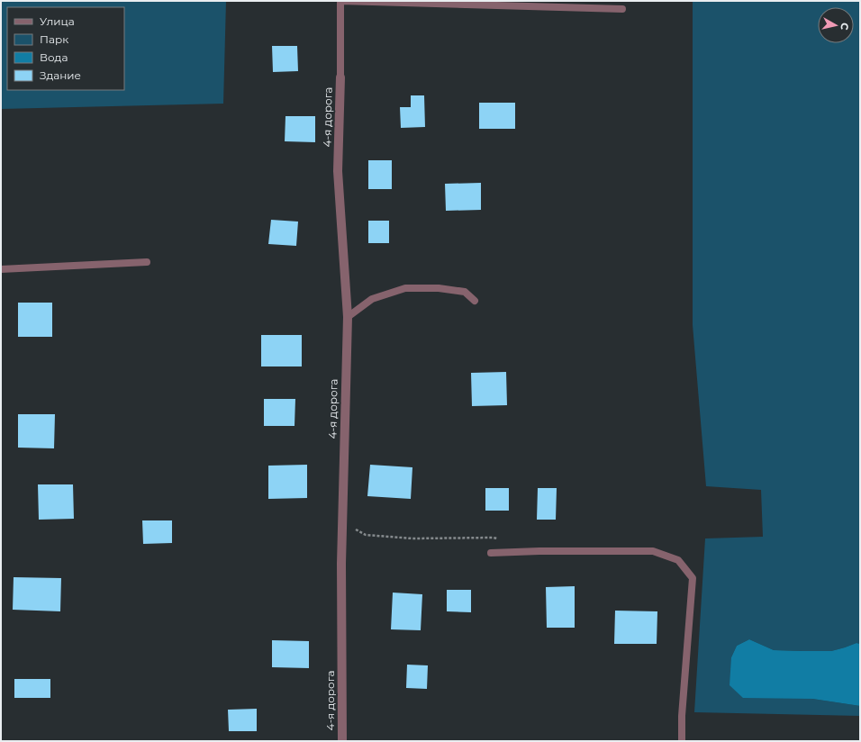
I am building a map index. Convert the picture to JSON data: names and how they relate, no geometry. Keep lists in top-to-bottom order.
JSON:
{
  "streets": {
    "street": ["4-я дорога"]
  },
  "legend": [
    "Улица",
    "Парк",
    "Вода",
    "Здание"
  ],
  "north": "right"
}
